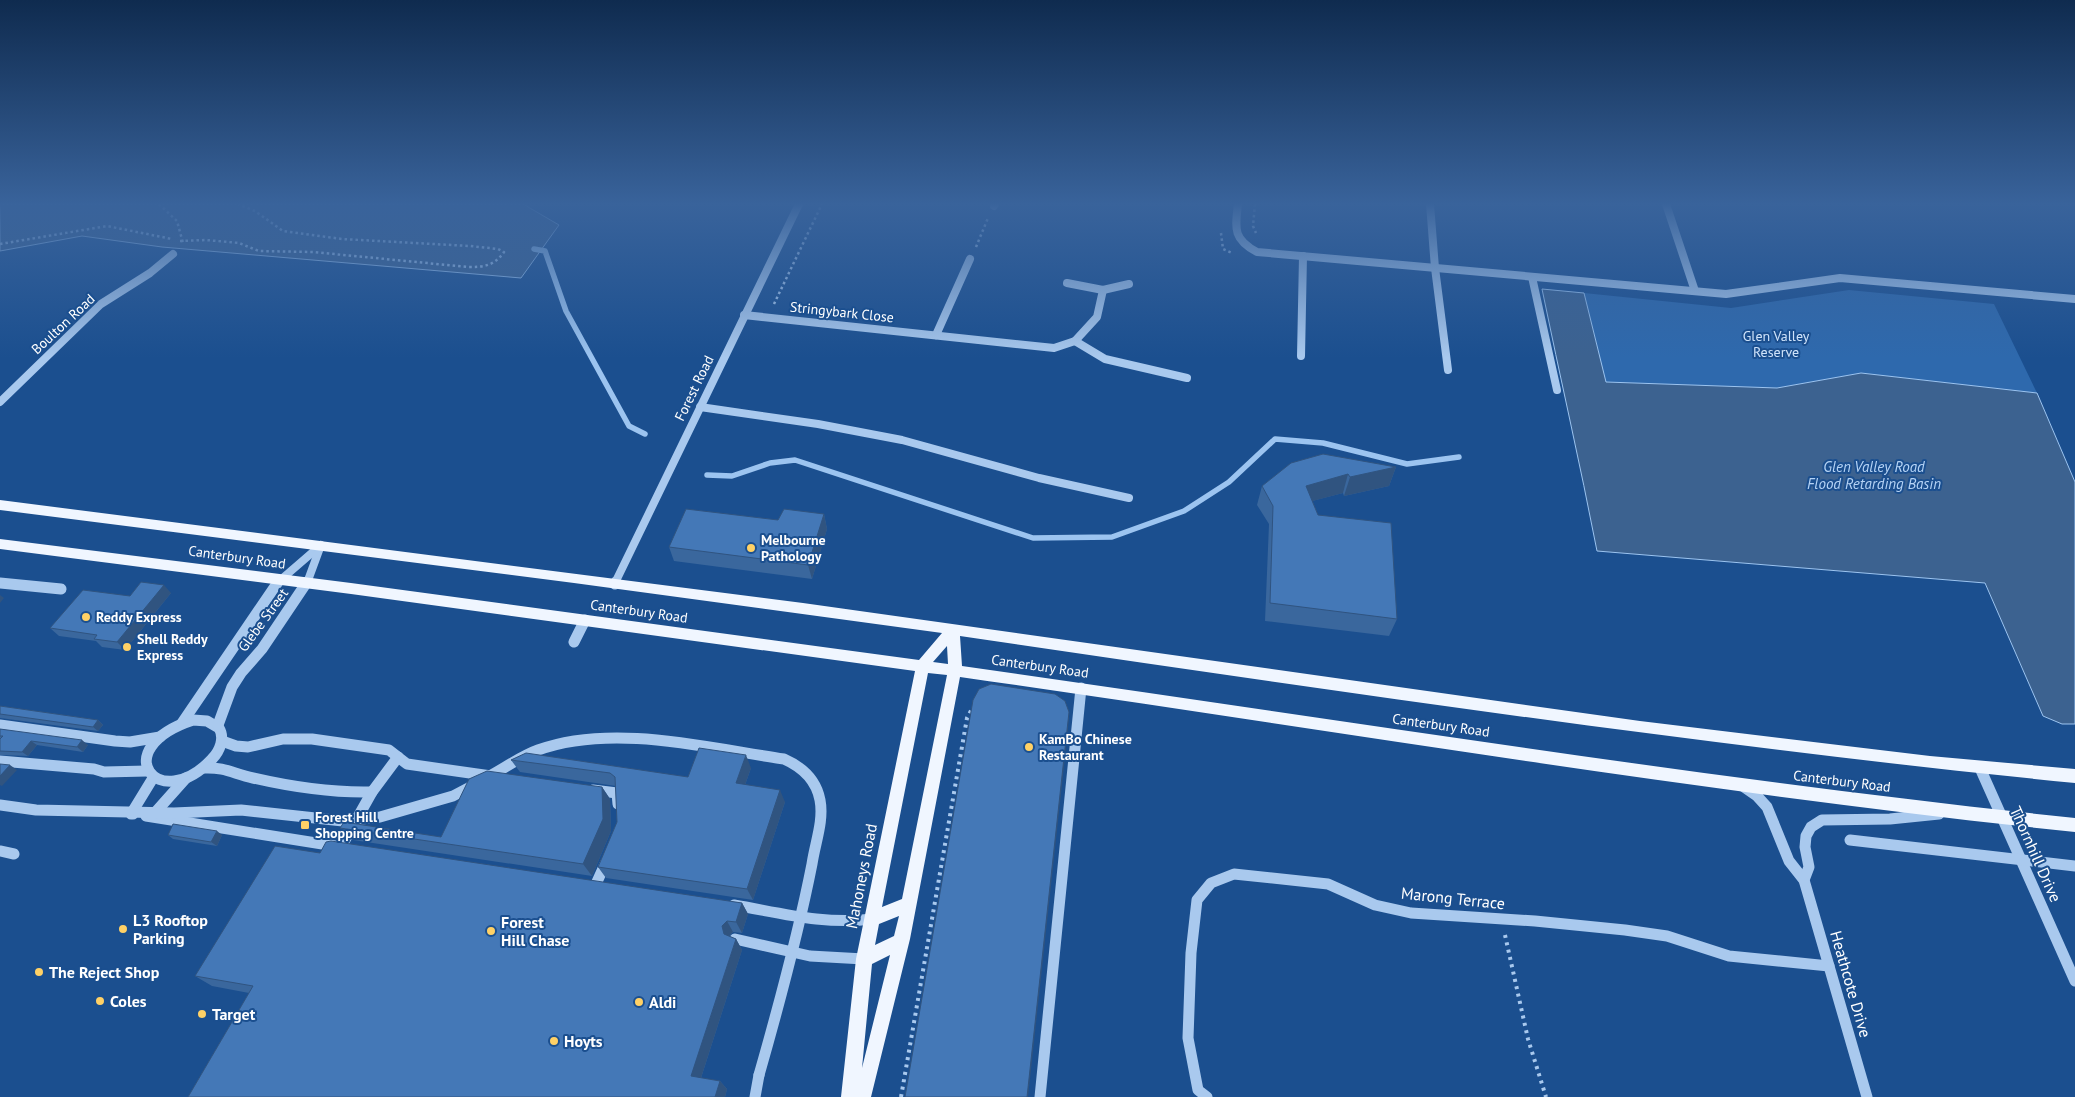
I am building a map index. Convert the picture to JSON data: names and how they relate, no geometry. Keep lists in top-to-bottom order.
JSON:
{
  "streets": {
    "main road": ["Canterbury Road", "Mahoneys Road"],
    "street": [
      "Stringybark Close",
      "Boulton Road",
      "Forest Road",
      "Glebe Street",
      "Thornhill Drive",
      "Marong Terrace",
      "Heathcote Drive"
    ]
  },
  "crossings": [
    ["Stringybark Close", "Forest Road"],
    ["Forest Road", "Canterbury Road"],
    ["Canterbury Road", "Glebe Street"],
    ["Canterbury Road", "Thornhill Drive"],
    ["Canterbury Road", "Mahoneys Road"],
    ["Canterbury Road", "Heathcote Drive"],
    ["Marong Terrace", "Heathcote Drive"]
  ],
  "water": ["Glen Valley Road Flood Retarding Basin"],
  "parks": ["Glen Valley Reserve"],
  "places": {
    "other": [
      "Melbourne Pathology",
      "Reddy Express",
      "Shell Reddy Express",
      "KamBo Chinese Restaurant",
      "L3 Rooftop Parking",
      "Forest Hill Chase",
      "The Reject Shop",
      "Coles",
      "Aldi",
      "Target",
      "Hoyts"
    ],
    "transit": ["Forest Hill Shopping Centre"]
  }
}
